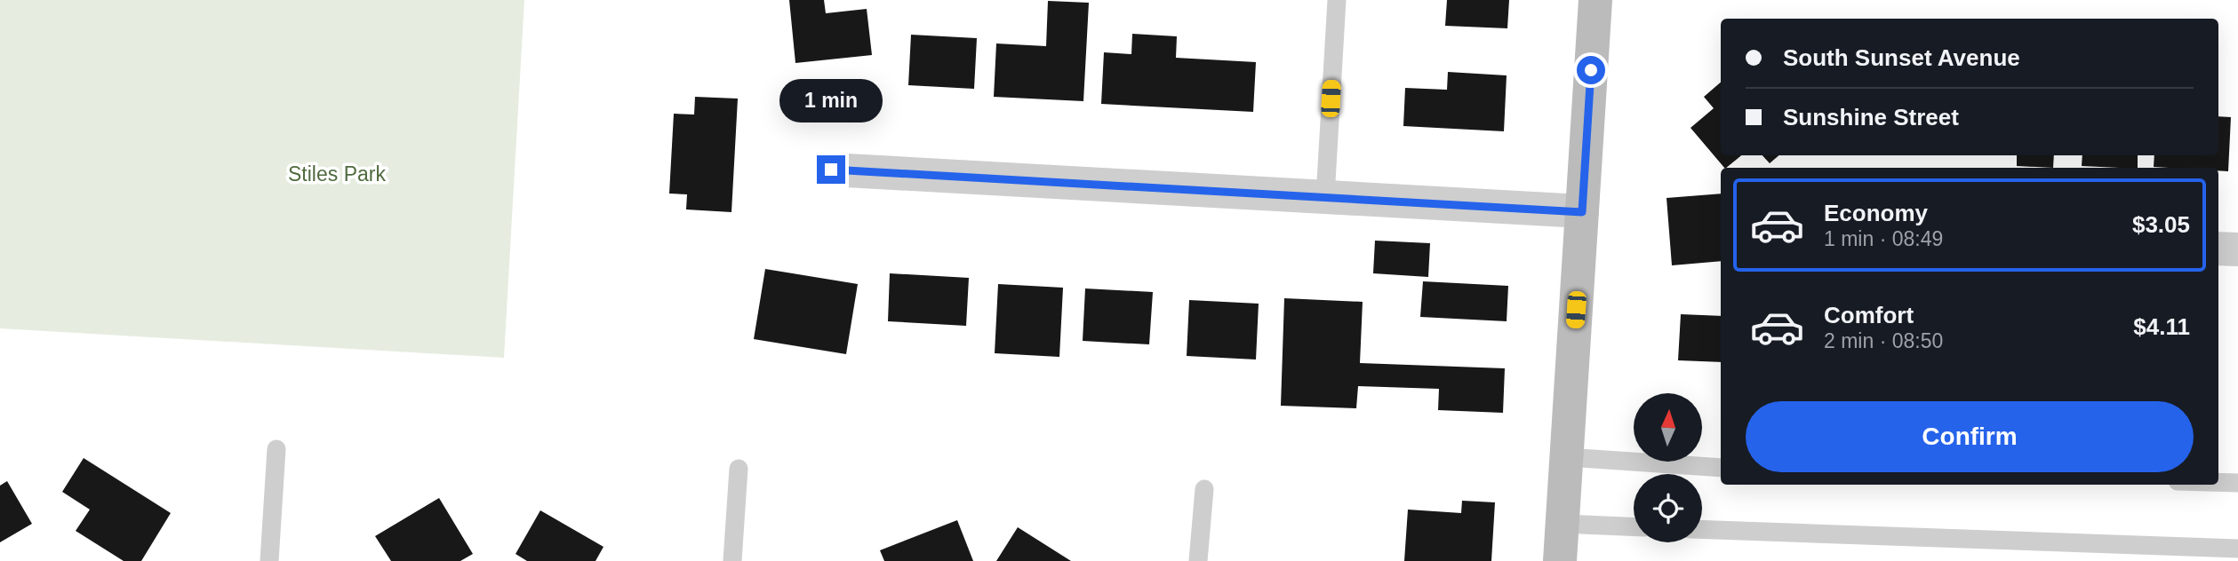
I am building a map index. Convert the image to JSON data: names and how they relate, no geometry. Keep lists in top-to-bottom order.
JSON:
{
  "parks": ["Stiles Park"],
  "north": "top",
  "page": {
    "banner": ["South Sunset Avenue", "Sunshine Street"],
    "bubble": "1 min",
    "list": [
      {
        "name": "Economy",
        "note": "1 min · 08:49",
        "value": "$3.05"
      },
      {
        "name": "Comfort",
        "note": "2 min · 08:50",
        "value": "$4.11"
      }
    ],
    "buttons": "Confirm"
  }
}
